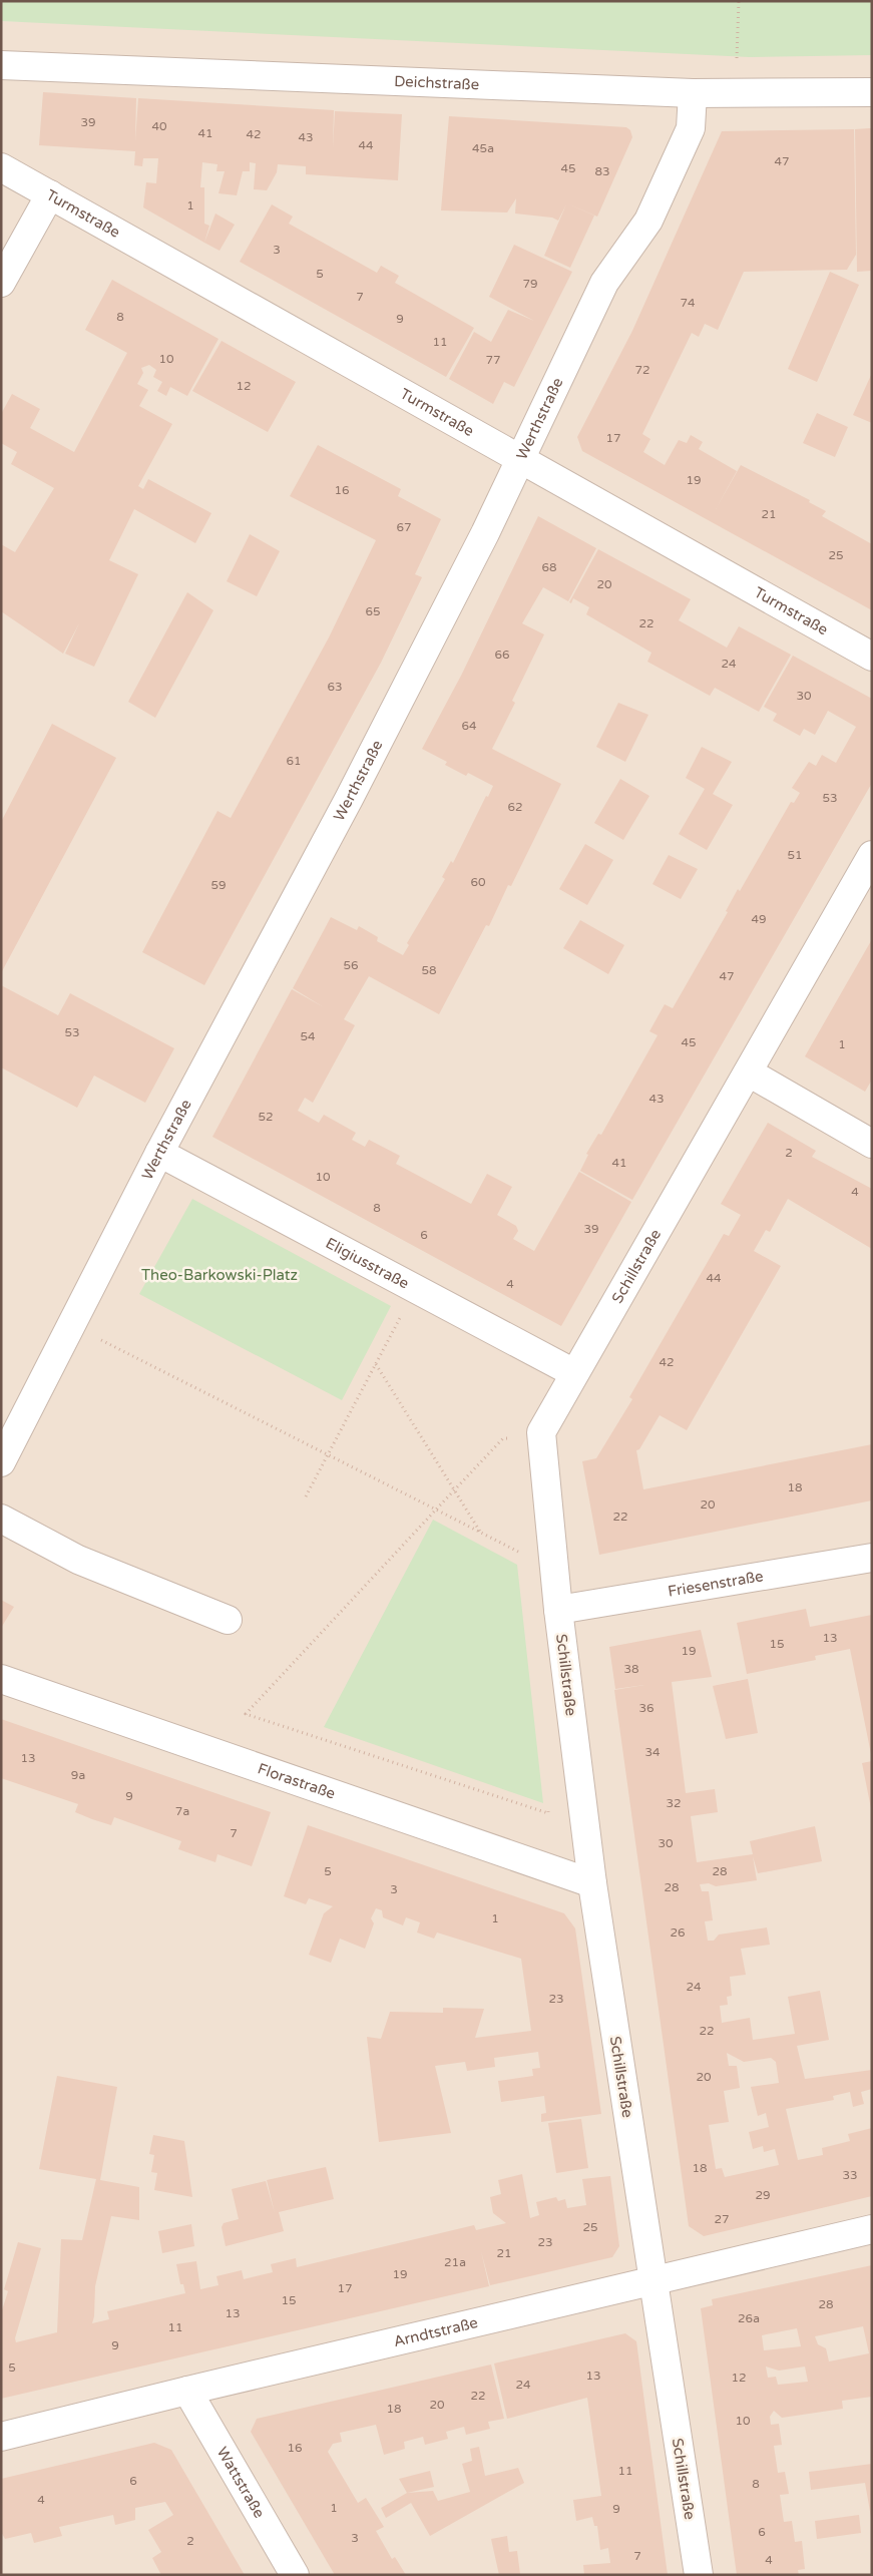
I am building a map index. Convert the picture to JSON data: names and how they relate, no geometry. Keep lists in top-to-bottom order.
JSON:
{
  "streets": {
    "street": [
      "Deichstraße",
      "Turmstraße",
      "Werthstraße",
      "Eligiusstraße",
      "Schillstraße",
      "Friesenstraße",
      "Florastraße",
      "Arndtstraße",
      "Wattstraße"
    ]
  },
  "crossings": [
    ["Deichstraße", "Werthstraße"],
    ["Turmstraße", "Werthstraße"],
    ["Werthstraße", "Eligiusstraße"],
    ["Eligiusstraße", "Schillstraße"],
    ["Schillstraße", "Friesenstraße"],
    ["Schillstraße", "Florastraße"],
    ["Schillstraße", "Arndtstraße"],
    ["Arndtstraße", "Wattstraße"]
  ],
  "parks": ["Theo-Barkowski-Platz"],
  "house_numbers": [
    "39",
    "40",
    "41",
    "42",
    "43",
    "44",
    "45a",
    "47",
    "45",
    "83",
    "1",
    "3",
    "5",
    "79",
    "7",
    "74",
    "8",
    "9",
    "11",
    "10",
    "77",
    "72",
    "12",
    "17",
    "19",
    "16",
    "21",
    "67",
    "25",
    "68",
    "20",
    "65",
    "22",
    "66",
    "24",
    "63",
    "30",
    "64",
    "61",
    "53",
    "62",
    "51",
    "60",
    "59",
    "49",
    "56",
    "58",
    "47",
    "53",
    "54",
    "45",
    "1",
    "43",
    "52",
    "2",
    "41",
    "10",
    "4",
    "8",
    "39",
    "6",
    "44",
    "4",
    "42",
    "18",
    "20",
    "22",
    "13",
    "15",
    "19",
    "38",
    "36",
    "34",
    "13",
    "9a",
    "9",
    "32",
    "7a",
    "7",
    "30",
    "5",
    "28",
    "28",
    "3",
    "1",
    "26",
    "24",
    "23",
    "22",
    "20",
    "18",
    "33",
    "29",
    "27",
    "25",
    "23",
    "21",
    "21a",
    "19",
    "17",
    "15",
    "28",
    "13",
    "26a",
    "11",
    "9",
    "5",
    "13",
    "12",
    "24",
    "22",
    "20",
    "18",
    "10",
    "16",
    "11",
    "6",
    "8",
    "4",
    "1",
    "9",
    "6",
    "3",
    "2",
    "7",
    "4"
  ]
}
